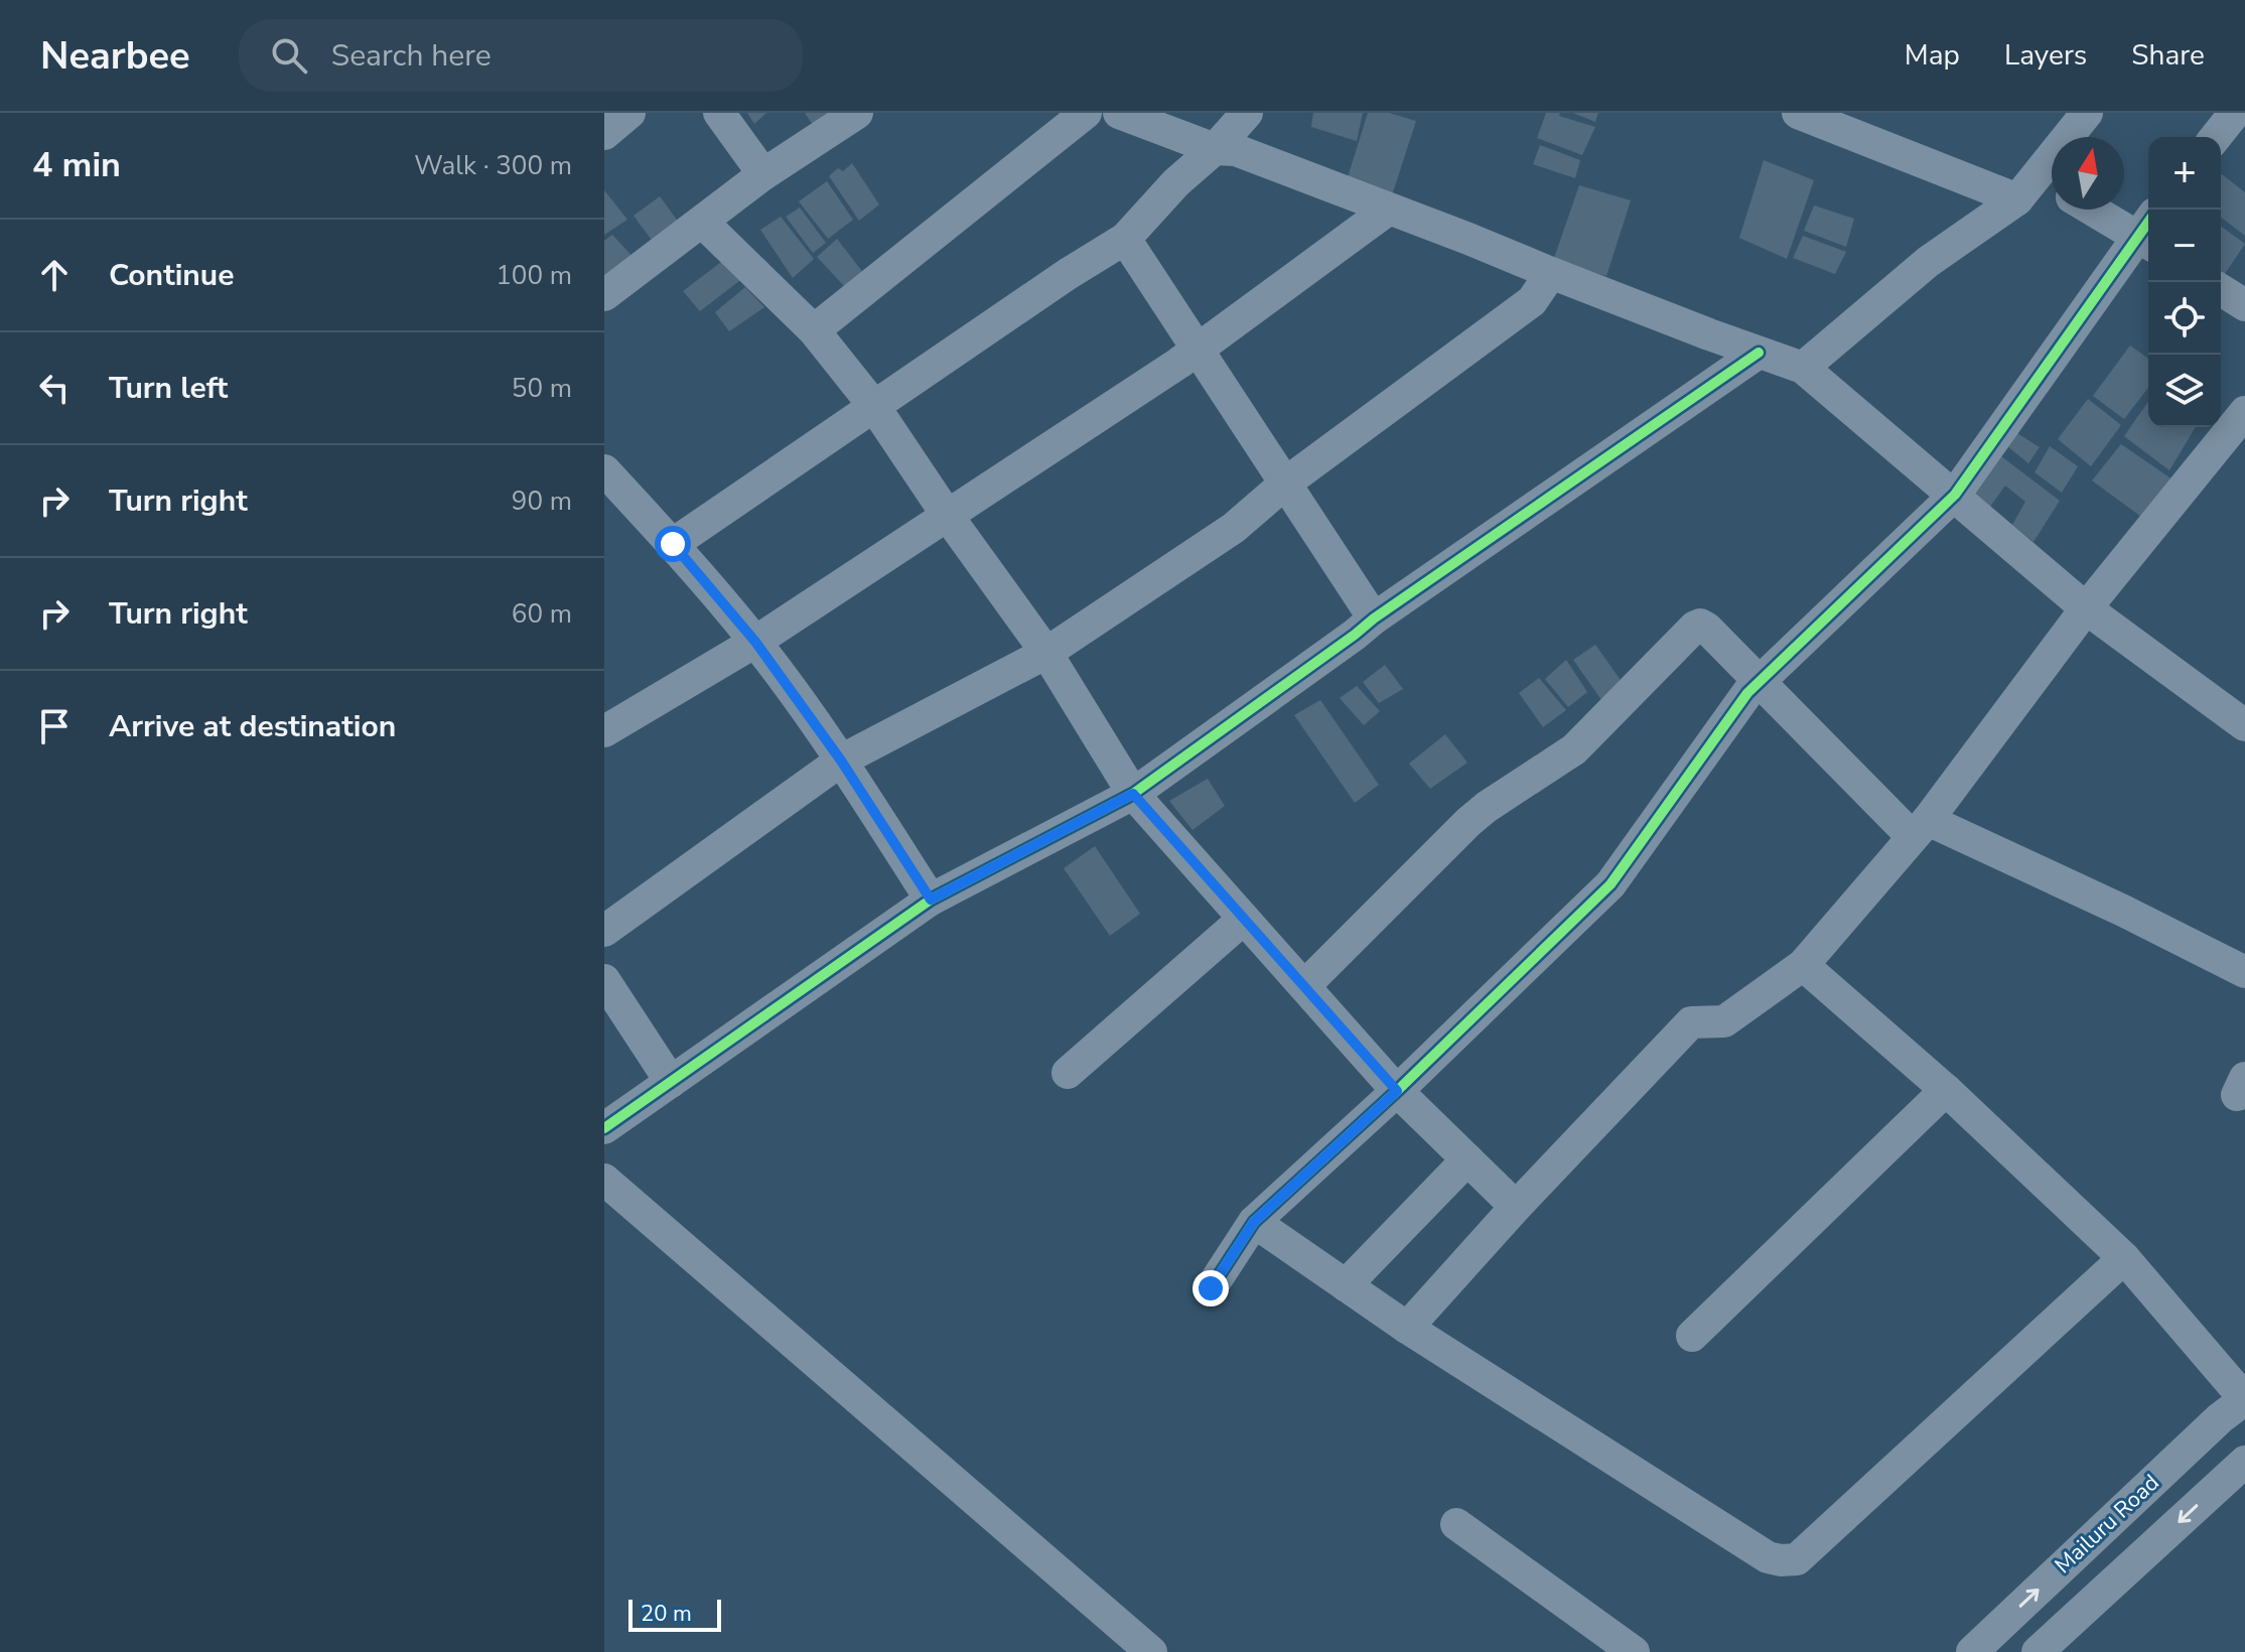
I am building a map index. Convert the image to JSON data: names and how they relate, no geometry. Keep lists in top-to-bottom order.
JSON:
{
  "streets": {
    "street": ["Mailuru Road"]
  },
  "scale_bar": "20 m",
  "north": "top",
  "page": {
    "header": "Nearbee",
    "search": "Search here",
    "nav": ["Map", "Layers", "Share"],
    "heading": ["4 min", "Walk · 300 m"],
    "map_buttons": ["+", "−"],
    "list": [
      ["Continue", "100 m"],
      ["Turn left", "50 m"],
      ["Turn right", "90 m"],
      ["Turn right", "60 m"],
      "Arrive at destination"
    ],
    "scale": "20 m"
  }
}
